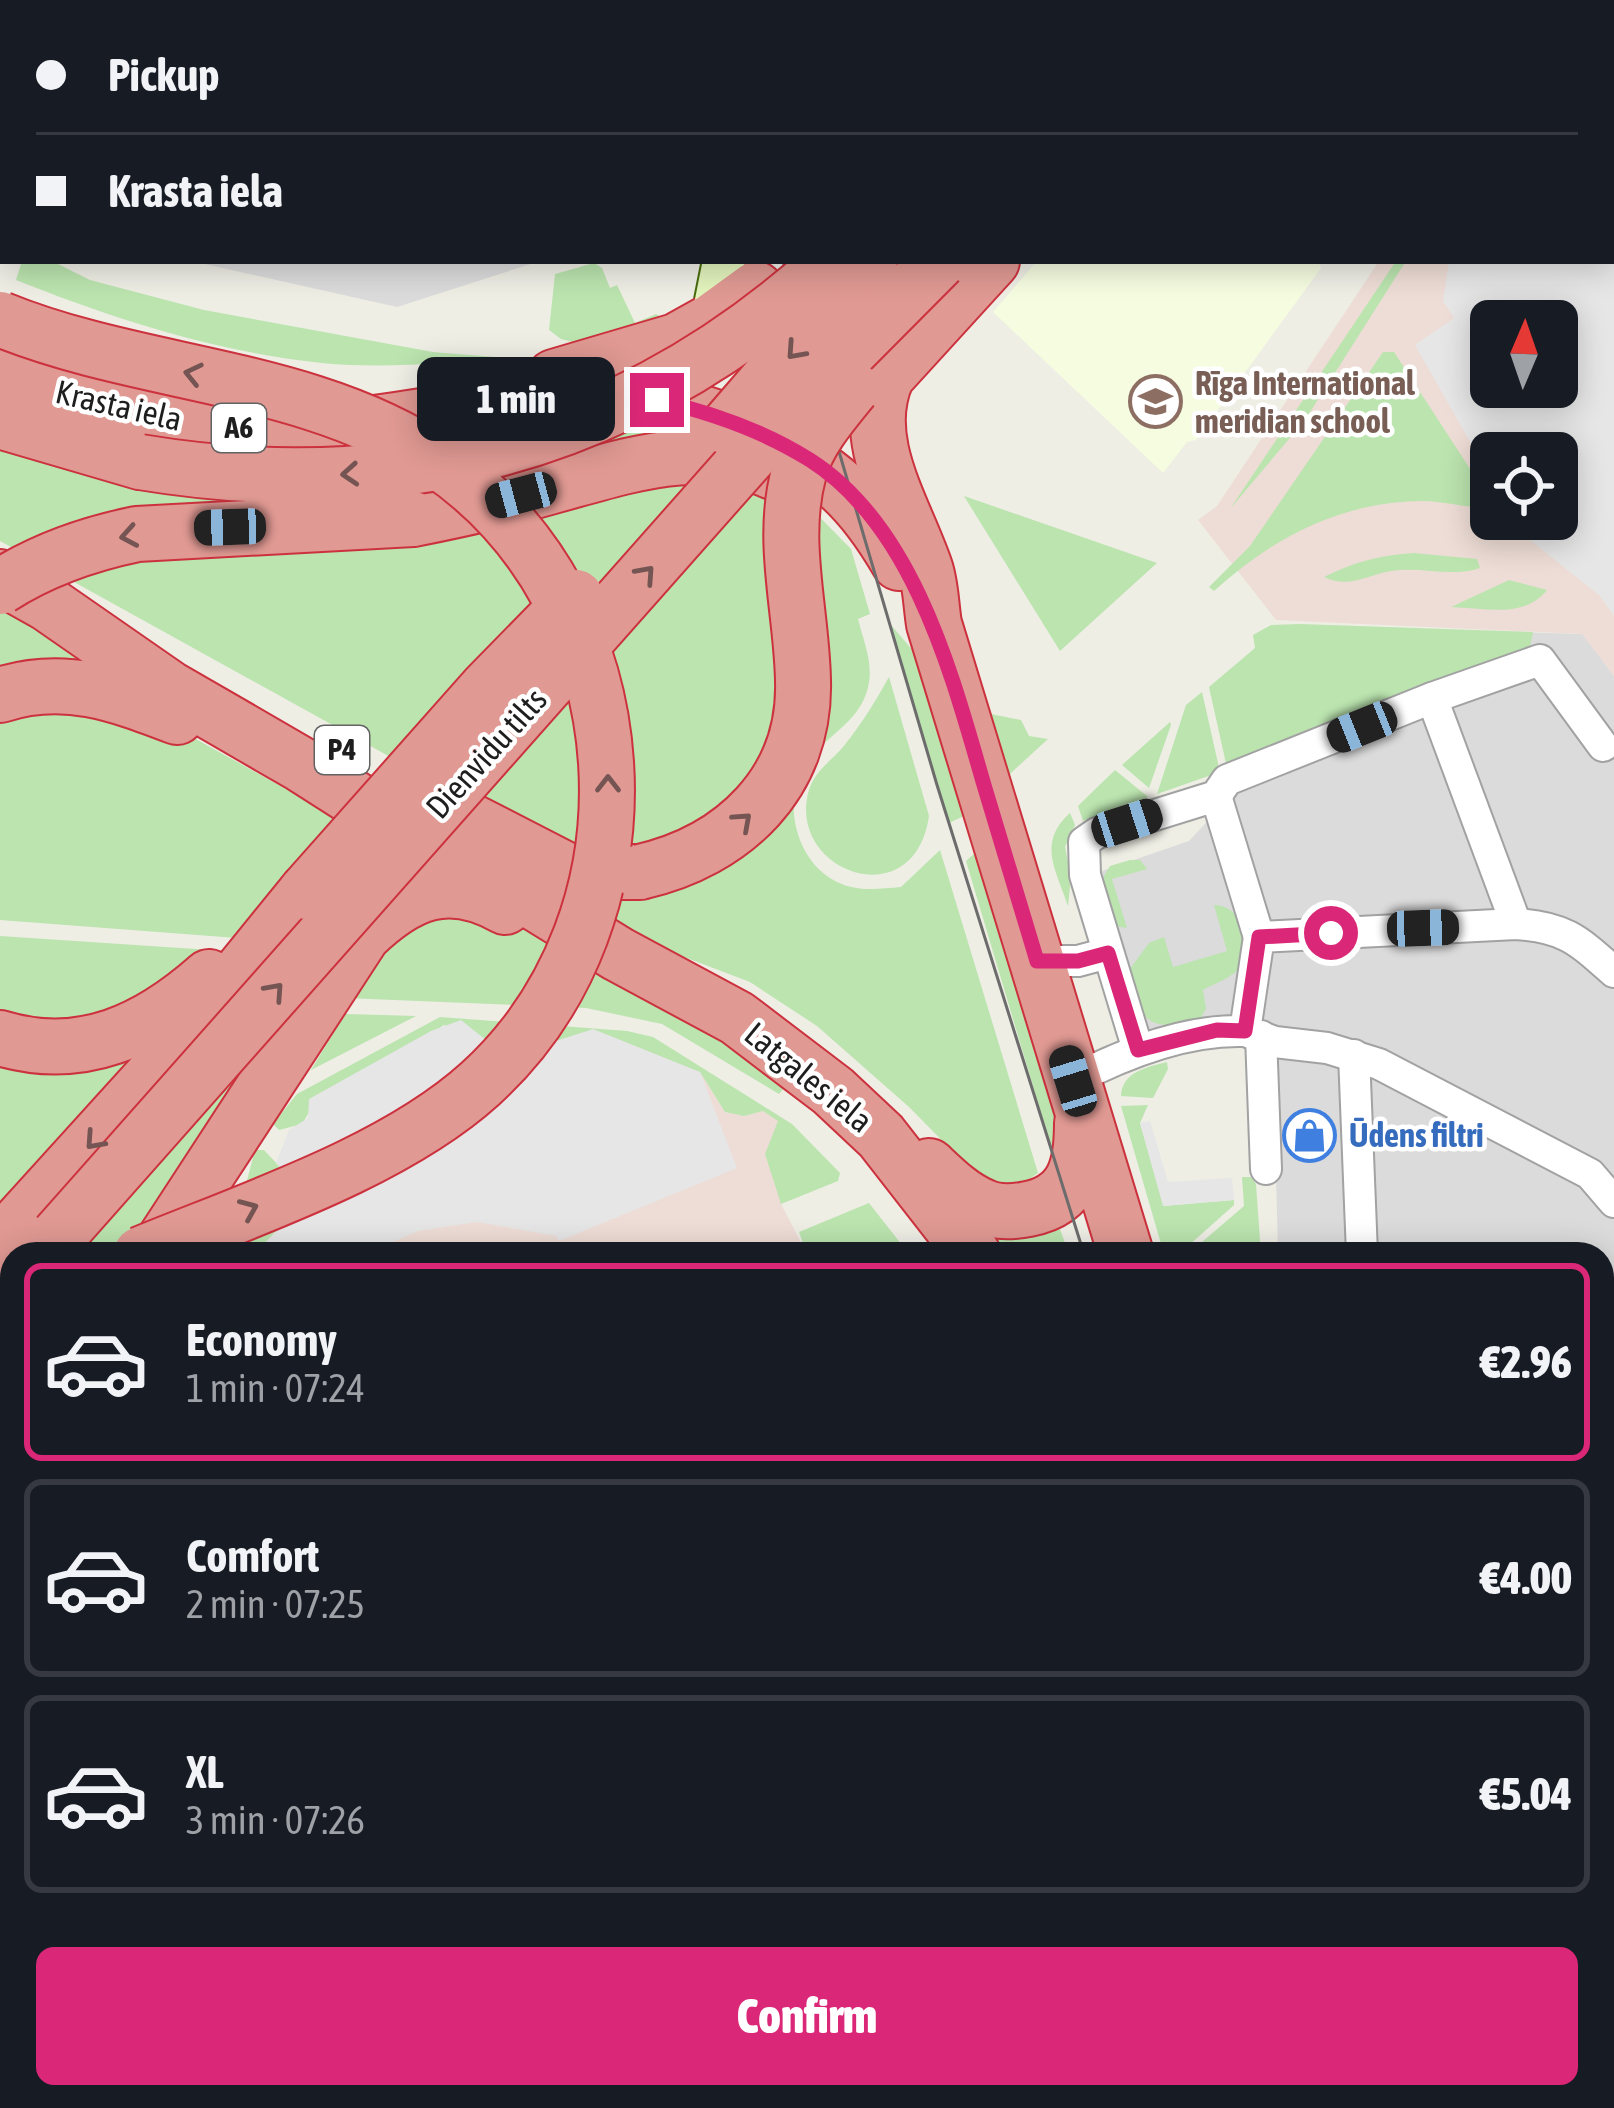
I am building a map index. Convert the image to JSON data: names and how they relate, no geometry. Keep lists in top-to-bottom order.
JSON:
{
  "streets": {
    "highway": [
      "Krasta iela",
      "A6",
      "P4",
      "Dienvidu tilts",
      "Latgales iela"
    ]
  },
  "crossings": [
    ["Krasta iela", "Latgales iela"],
    ["A6", "P4"],
    ["A6", "Latgales iela"]
  ],
  "places": {
    "school or university": ["Rīga International meridian school"],
    "shop": ["Ūdens filtri"]
  },
  "north": "top",
  "page": {
    "banner": ["Pickup", "Krasta iela"],
    "bubble": "1 min",
    "list": [
      {
        "name": "Economy",
        "note": "1 min · 07:24",
        "value": "€2.96"
      },
      {
        "name": "Comfort",
        "note": "2 min · 07:25",
        "value": "€4.00"
      },
      {
        "name": "XL",
        "note": "3 min · 07:26",
        "value": "€5.04"
      }
    ],
    "buttons": "Confirm"
  }
}
